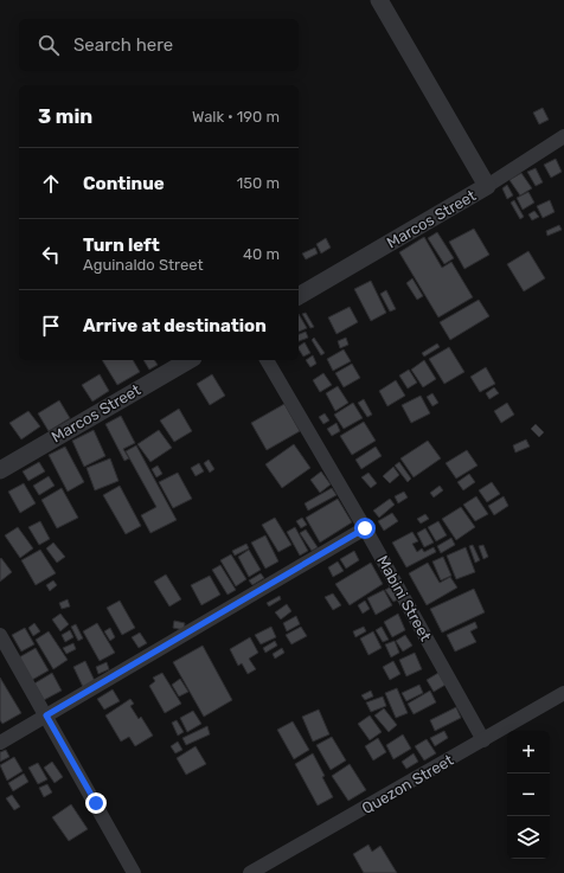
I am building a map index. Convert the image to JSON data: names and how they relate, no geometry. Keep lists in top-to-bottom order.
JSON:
{
  "streets": {
    "street": ["Marcos Street", "Mabini Street", "Quezon Street"]
  },
  "crossings": [
    ["Mabini Street", "Quezon Street"]
  ],
  "page": {
    "search": "Search here",
    "heading": ["3 min", "Walk · 190 m"],
    "list": [
      ["Continue", "150 m"],
      ["Turn left", "Aguinaldo Street", "40 m"],
      "Arrive at destination"
    ],
    "map_buttons": ["+", "−"]
  }
}
